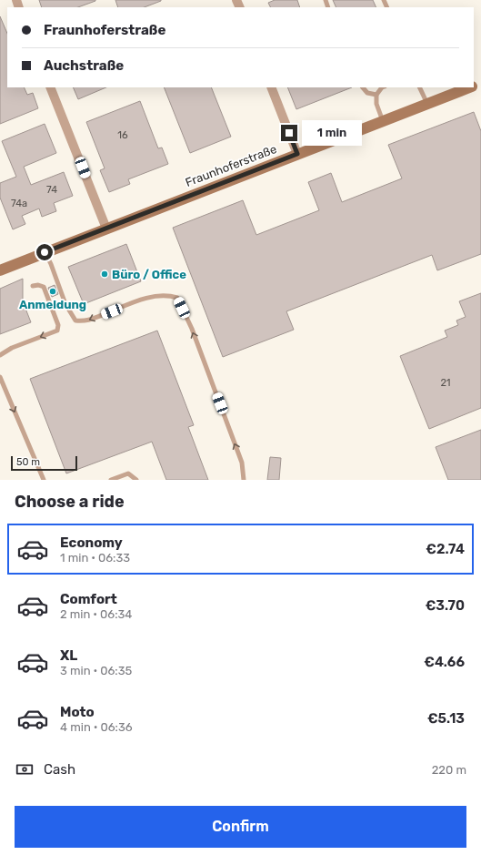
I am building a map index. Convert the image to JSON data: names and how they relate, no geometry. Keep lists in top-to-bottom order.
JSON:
{
  "streets": {
    "street": ["Fraunhoferstraße"]
  },
  "places": ["Büro / Office", "Anmeldung"],
  "house_numbers": [
    "16",
    "74",
    "74a",
    "21"
  ],
  "scale_bar": "50 m",
  "page": {
    "banner": ["Fraunhoferstraße", "Auchstraße"],
    "bubble": "1 min",
    "scale": "50 m",
    "heading": "Choose a ride",
    "list": [
      {
        "name": "Economy",
        "note": "1 min · 06:33",
        "value": "€2.74"
      },
      {
        "name": "Comfort",
        "note": "2 min · 06:34",
        "value": "€3.70"
      },
      {
        "name": "XL",
        "note": "3 min · 06:35",
        "value": "€4.66"
      },
      {
        "name": "Moto",
        "note": "4 min · 06:36",
        "value": "€5.13"
      }
    ],
    "pay": ["Cash", "220 m"],
    "buttons": "Confirm"
  }
}
